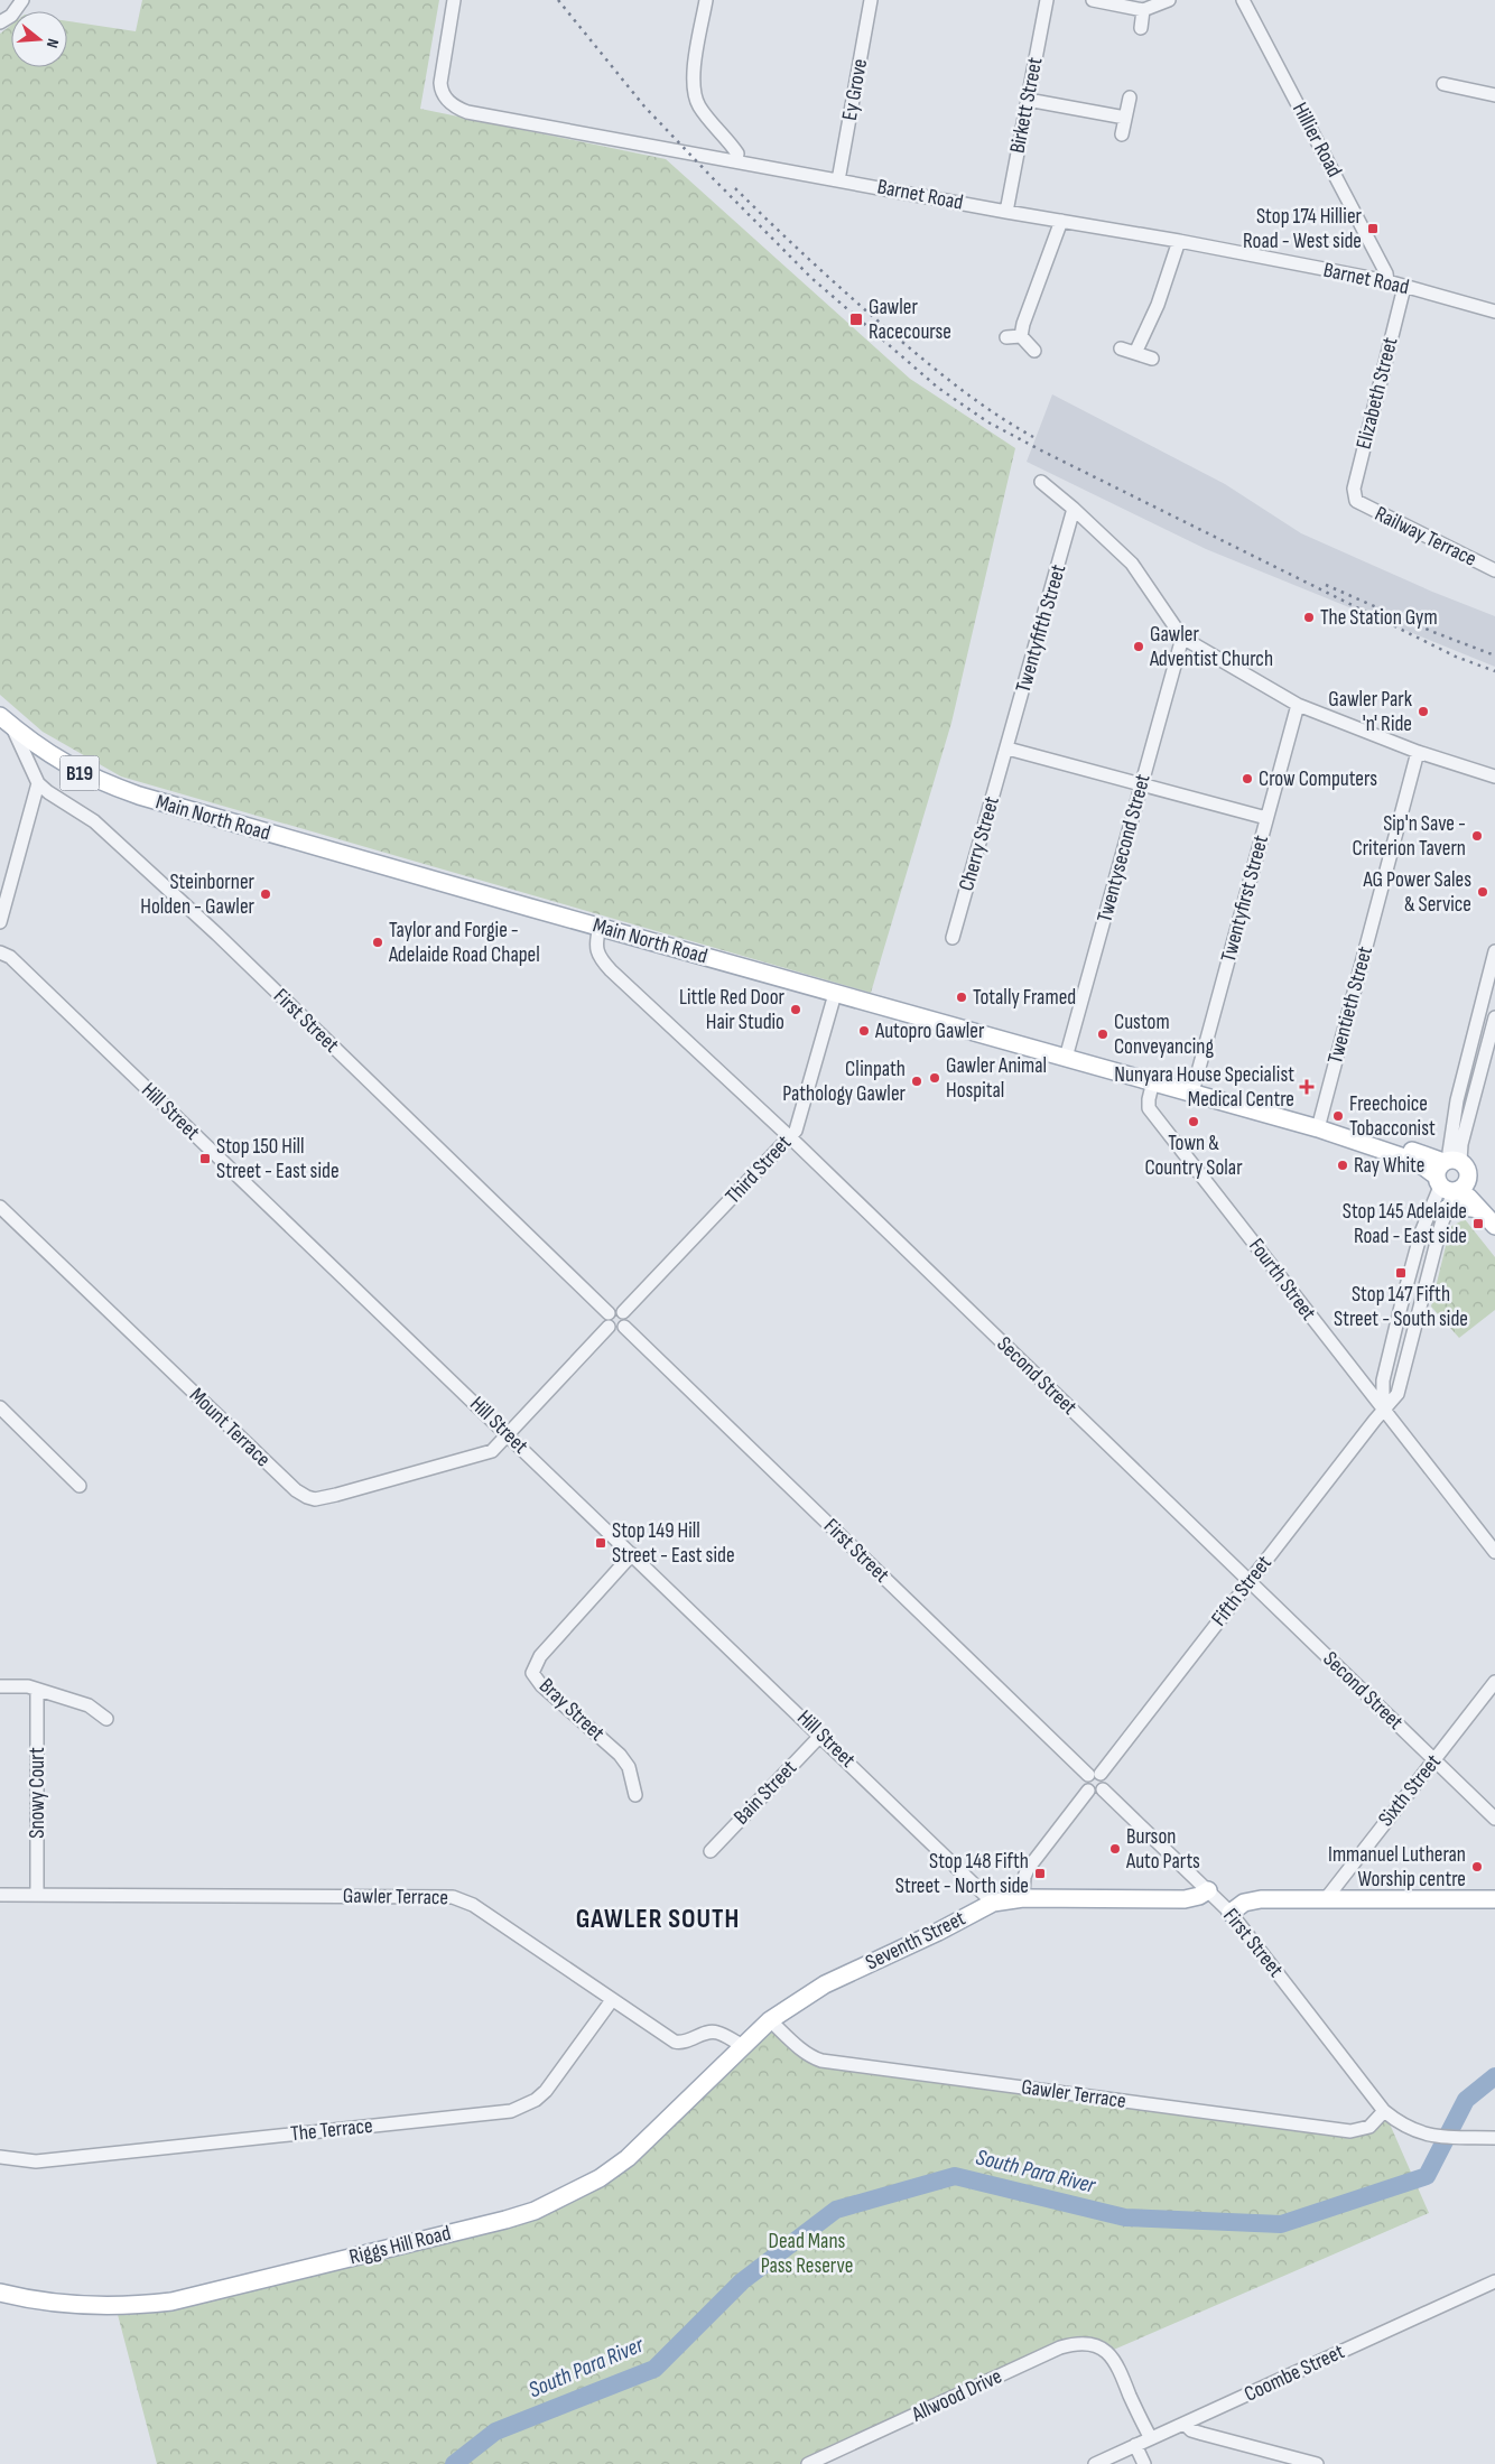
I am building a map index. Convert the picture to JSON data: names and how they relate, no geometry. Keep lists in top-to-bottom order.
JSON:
{
  "streets": {
    "main road": [
      "B19",
      "Main North Road",
      "Seventh Street",
      "Riggs Hill Road"
    ],
    "street": [
      "Ey Grove",
      "Birkett Street",
      "Hillier Road",
      "Barnet Road",
      "Elizabeth Street",
      "Railway Terrace",
      "Twentyfifth Street",
      "Cherry Street",
      "Twentysecond Street",
      "Twentyfirst Street",
      "Twentieth Street",
      "First Street",
      "Hill Street",
      "Third Street",
      "Fourth Street",
      "Second Street",
      "Mount Terrace",
      "Fifth Street",
      "Bray Street",
      "Sixth Street",
      "Snowy Court",
      "Bain Street",
      "Gawler Terrace",
      "The Terrace",
      "Coombe Street",
      "Allwood Drive"
    ]
  },
  "crossings": [
    ["Ey Grove", "Barnet Road"],
    ["Birkett Street", "Barnet Road"],
    ["Hillier Road", "Barnet Road"],
    ["Barnet Road", "Elizabeth Street"],
    ["Elizabeth Street", "Railway Terrace"],
    ["Twentyfifth Street", "Cherry Street"],
    ["B19", "Main North Road"],
    ["B19", "Twentieth Street"],
    ["B19", "Fifth Street"],
    ["Main North Road", "Twentysecond Street"],
    ["Main North Road", "Twentyfirst Street"],
    ["Main North Road", "Twentieth Street"],
    ["Main North Road", "First Street"],
    ["Main North Road", "Third Street"],
    ["Main North Road", "Fourth Street"],
    ["Main North Road", "Second Street"],
    ["First Street", "Third Street"],
    ["First Street", "Fifth Street"],
    ["First Street", "Gawler Terrace"],
    ["First Street", "Seventh Street"],
    ["Hill Street", "Mount Terrace"],
    ["Hill Street", "Bray Street"],
    ["Hill Street", "Bain Street"],
    ["Hill Street", "Seventh Street"],
    ["Third Street", "Second Street"],
    ["Fourth Street", "Fifth Street"],
    ["Second Street", "Fifth Street"],
    ["Second Street", "Sixth Street"],
    ["Snowy Court", "Gawler Terrace"],
    ["Gawler Terrace", "Seventh Street"],
    ["Gawler Terrace", "The Terrace"],
    ["Gawler Terrace", "Riggs Hill Road"],
    ["Seventh Street", "Riggs Hill Road"],
    ["Coombe Street", "Allwood Drive"]
  ],
  "districts": ["GAWLER SOUTH"],
  "water": ["South Para River"],
  "parks": ["Dead Mans Pass Reserve"],
  "places": {
    "transit": [
      "Stop 174 Hillier Road - West side",
      "Gawler Racecourse",
      "Stop 150 Hill Street - East side",
      "Stop 145 Adelaide Road - East side",
      "Stop 147 Fifth Street - South side",
      "Stop 149 Hill Street - East side",
      "Stop 148 Fifth Street - North side"
    ],
    "other": [
      "The Station Gym",
      "Gawler Adventist Church",
      "Gawler Park 'n' Ride",
      "Crow Computers",
      "Sip'n Save - Criterion Tavern",
      "AG Power Sales & Service",
      "Steinborner Holden - Gawler",
      "Taylor and Forgie - Adelaide Road Chapel",
      "Totally Framed",
      "Little Red Door Hair Studio",
      "Autopro Gawler",
      "Custom Conveyancing",
      "Gawler Animal Hospital",
      "Clinpath Pathology Gawler",
      "Freechoice Tobacconist",
      "Town & Country Solar",
      "Ray White",
      "Burson Auto Parts",
      "Immanuel Lutheran Worship centre"
    ],
    "health": ["Nunyara House Specialist Medical Centre"]
  },
  "north": "right"
}
